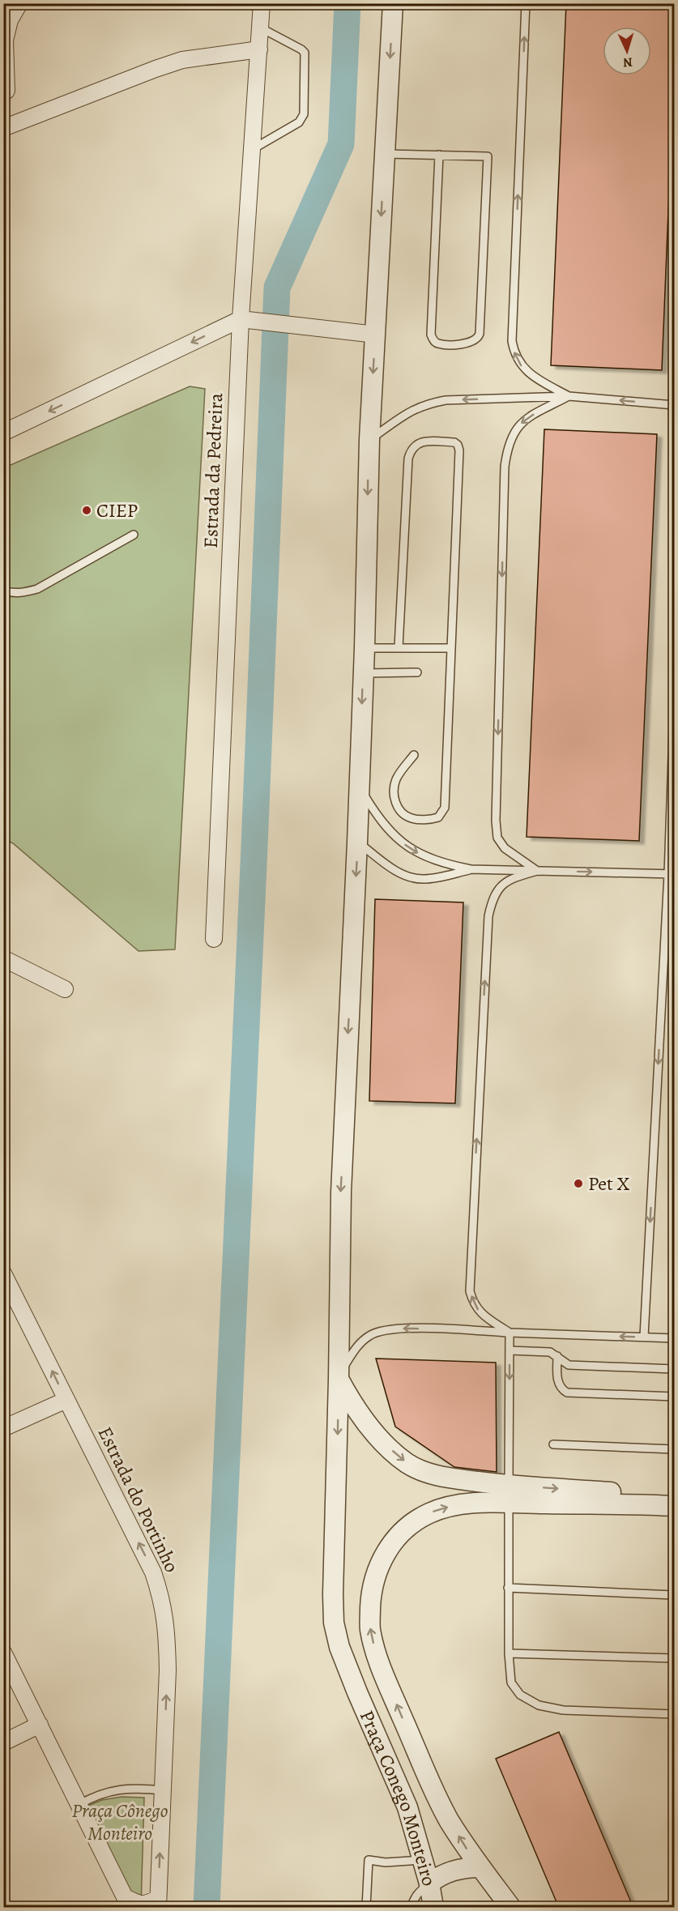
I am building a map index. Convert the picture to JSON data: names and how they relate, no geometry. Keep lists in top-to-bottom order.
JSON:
{
  "streets": {
    "street": ["Estrada da Pedreira", "Estrada do Portinho", "Praça Conego Monteiro"]
  },
  "parks": ["Praça Cônego Monteiro"],
  "places": ["CIEP", "Pet X"],
  "north": "bottom"
}
